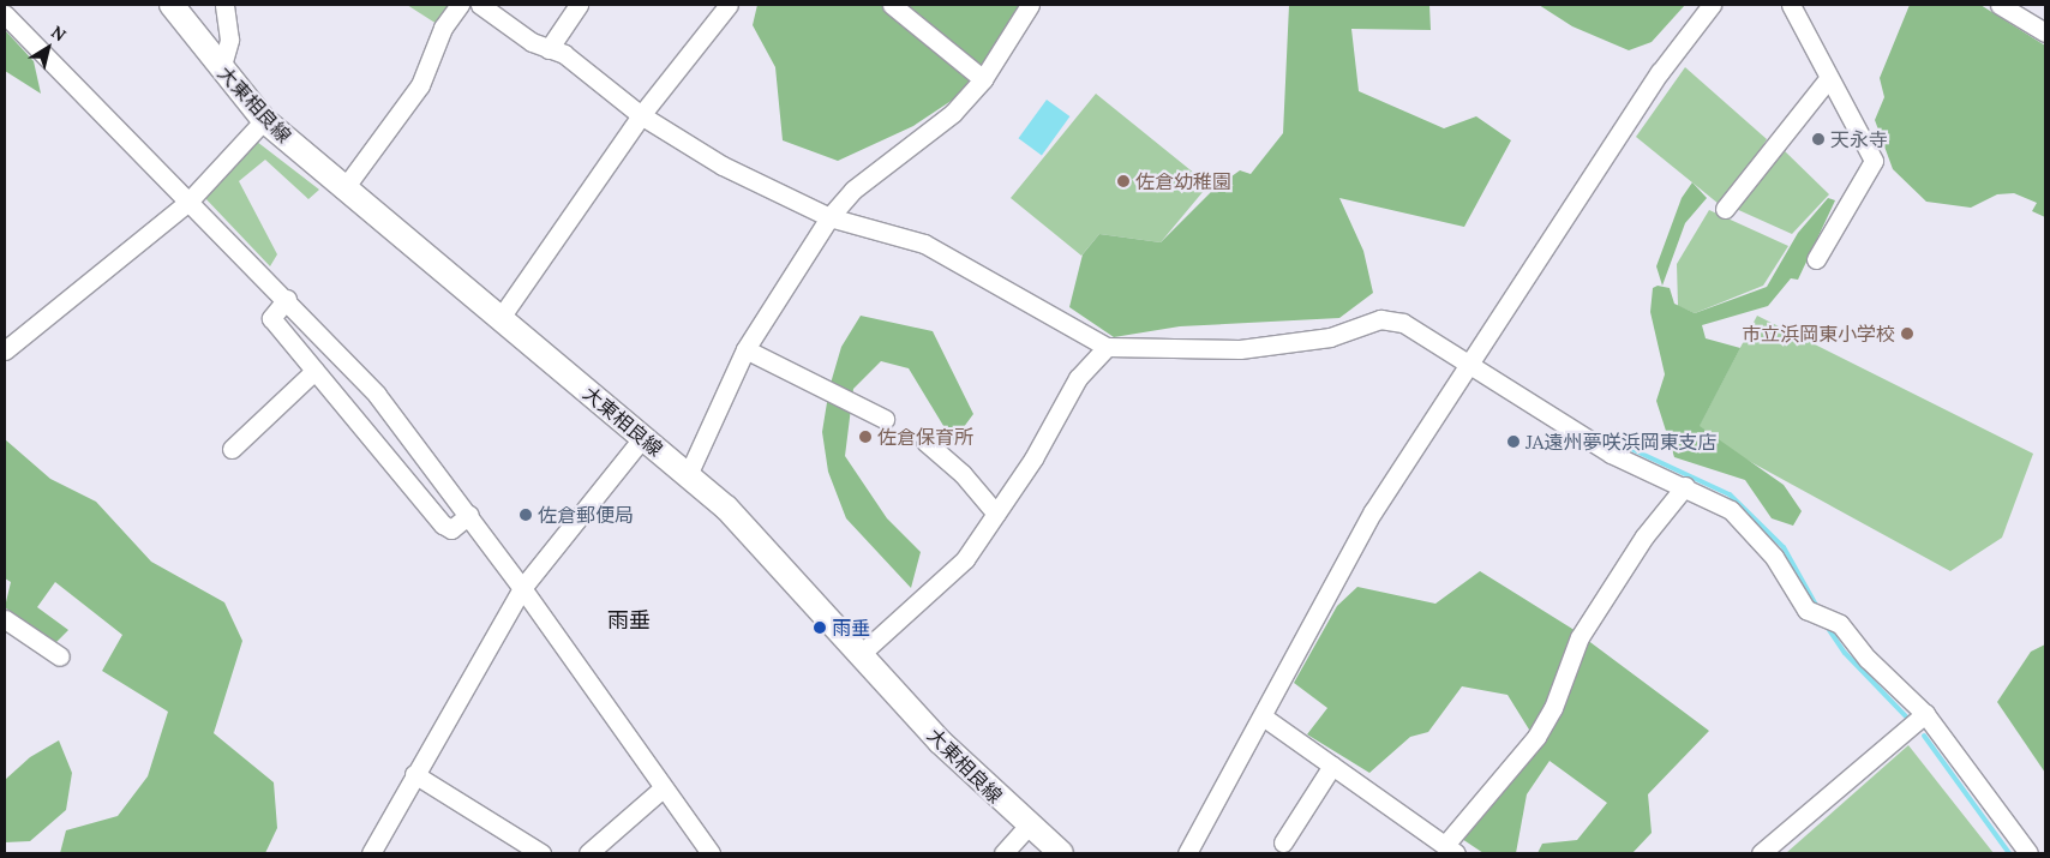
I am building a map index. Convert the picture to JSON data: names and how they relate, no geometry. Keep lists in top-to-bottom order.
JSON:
{
  "streets": {
    "main road": ["大東相良線"]
  },
  "districts": ["雨垂"],
  "places": [
    "天永寺",
    "佐倉幼稚園",
    "市立浜岡東小学校",
    "佐倉保育所",
    "JA遠州夢咲浜岡東支店",
    "佐倉郵便局",
    "雨垂"
  ],
  "north": "top right"
}
